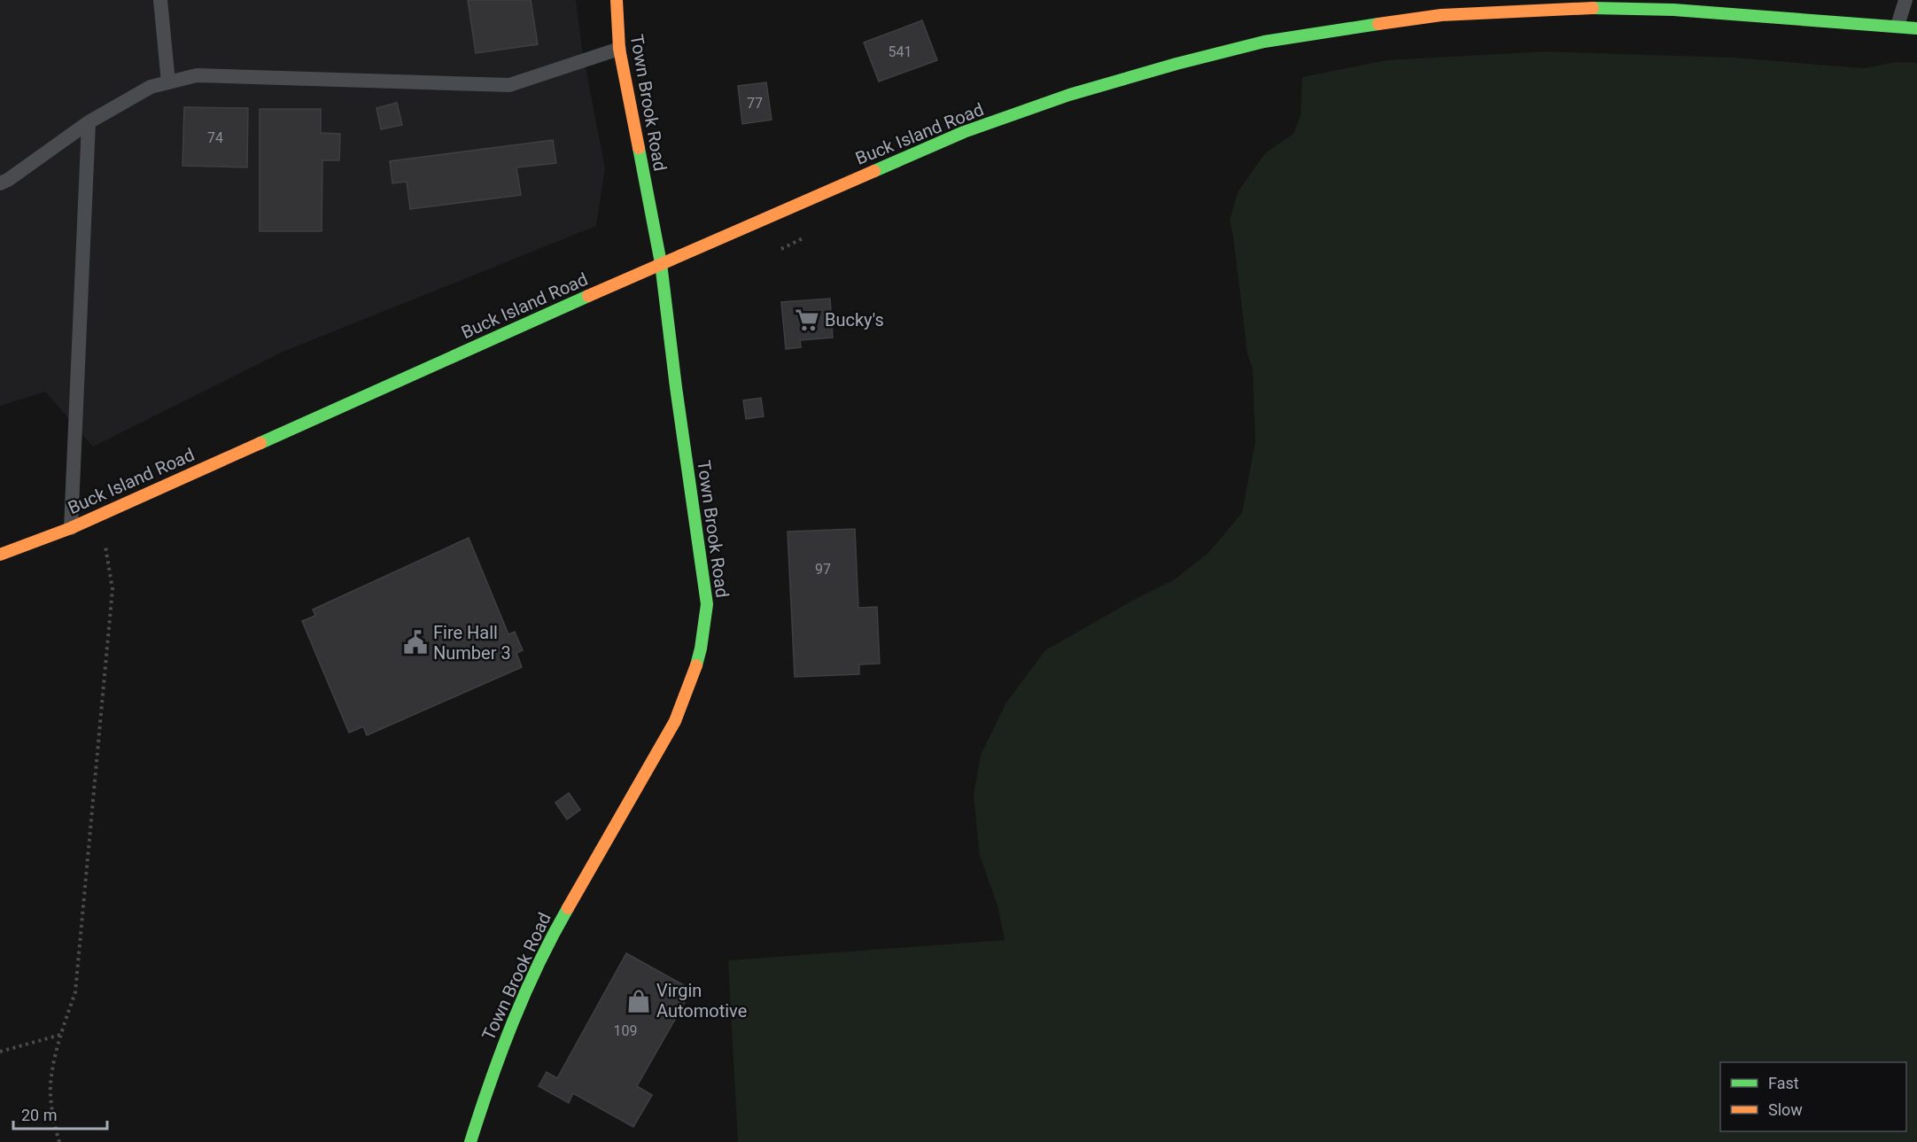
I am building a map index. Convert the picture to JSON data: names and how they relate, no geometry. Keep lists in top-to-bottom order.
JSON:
{
  "streets": {
    "main road": ["Town Brook Road", "Buck Island Road"]
  },
  "crossings": [
    ["Town Brook Road", "Buck Island Road"]
  ],
  "places": {
    "supermarket": ["Bucky's"],
    "public building": ["Fire Hall Number 3"],
    "shop": ["Virgin Automotive"]
  },
  "house_numbers": [
    "541",
    "77",
    "74",
    "97",
    "109"
  ],
  "legend": ["Fast", "Slow"],
  "scale_bar": "20 m"
}
